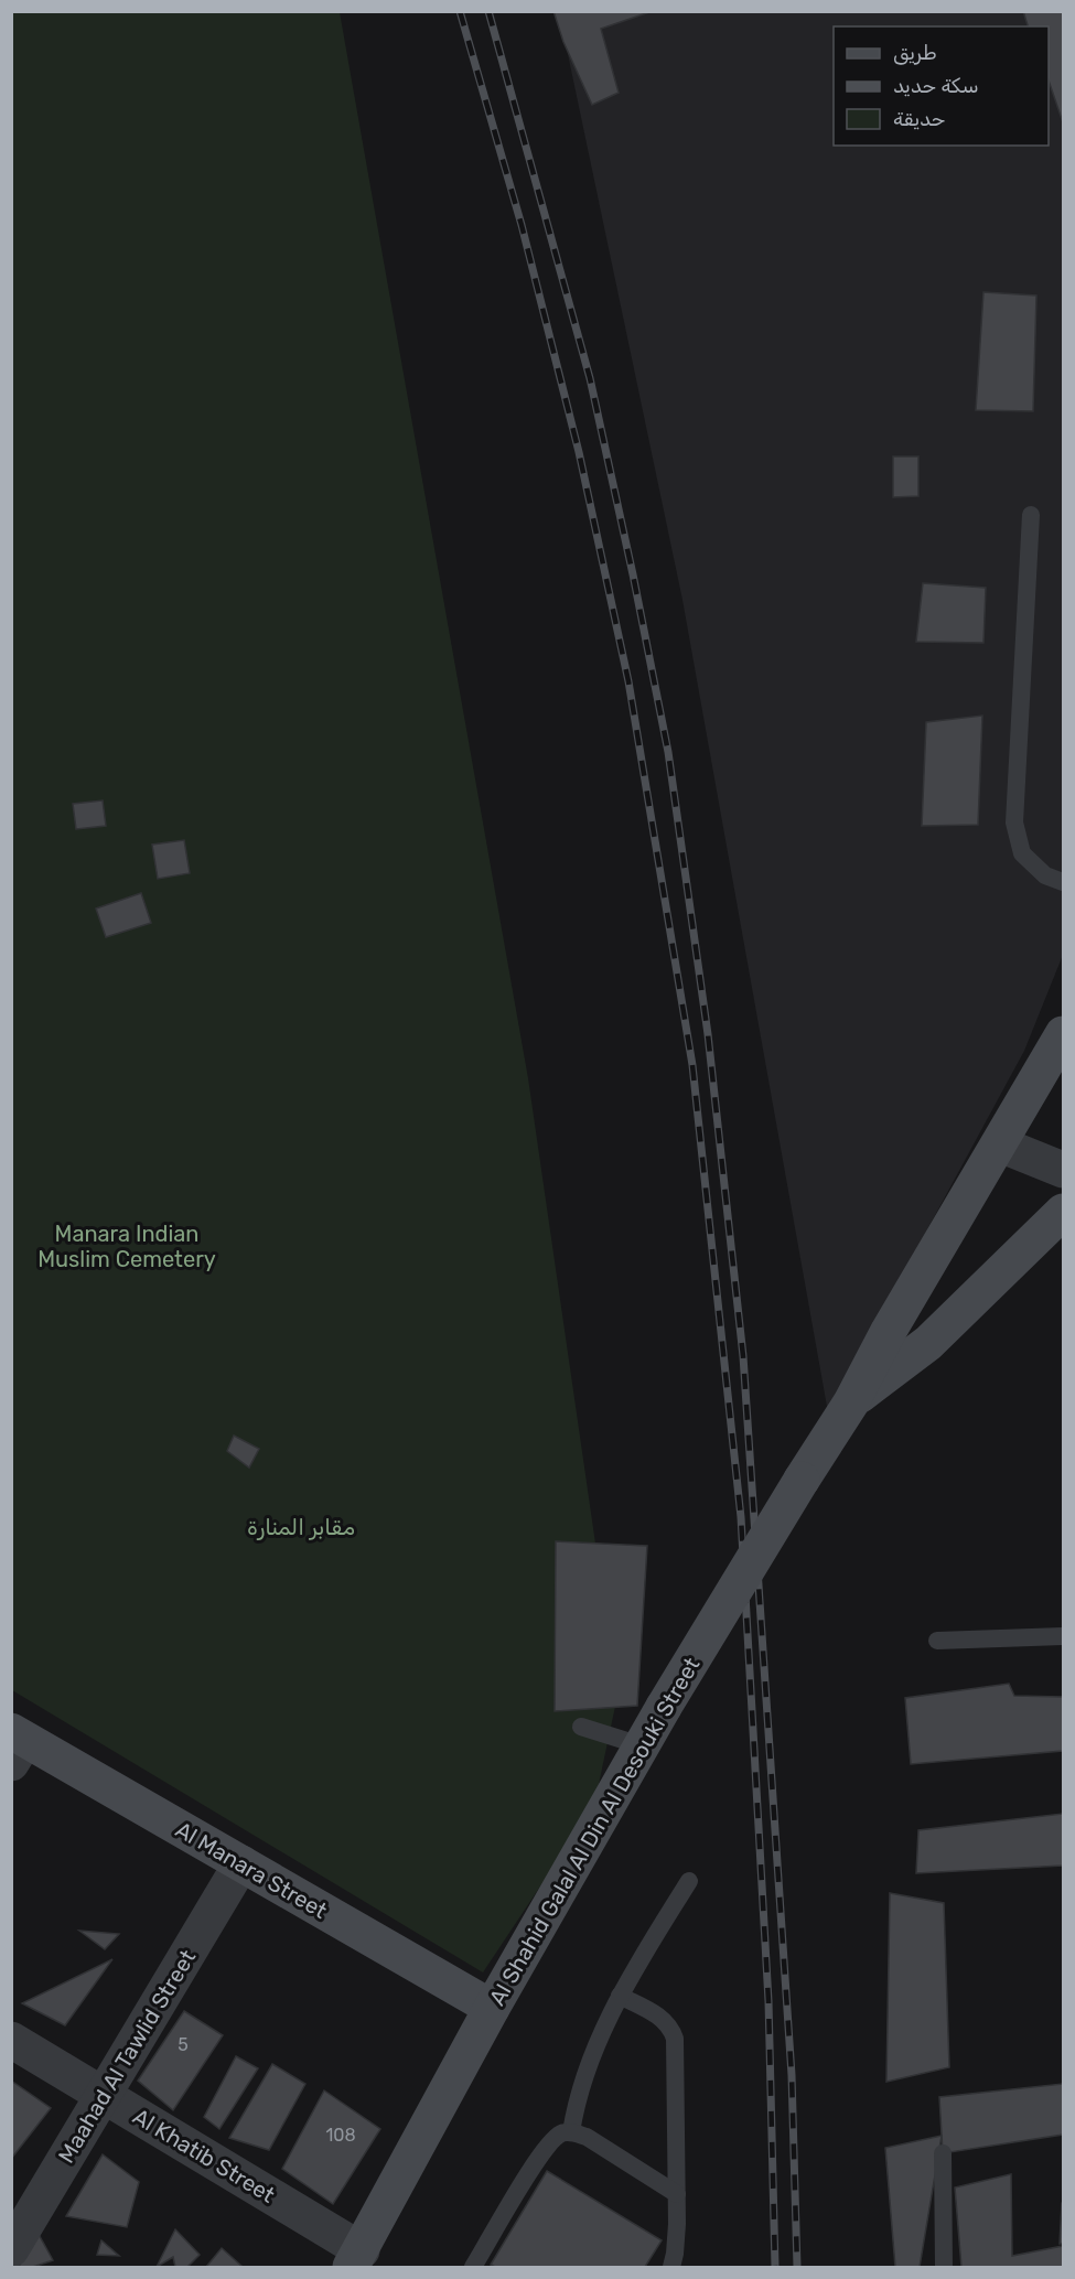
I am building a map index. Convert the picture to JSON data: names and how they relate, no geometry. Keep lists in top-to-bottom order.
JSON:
{
  "streets": {
    "main road": ["Al Shahid Galal Al Din Al Desouki Street", "Al Manara Street"],
    "street": ["Maahad Al Tawlid Street", "Al Khatib Street"]
  },
  "crossings": [
    ["Al Shahid Galal Al Din Al Desouki Street", "Al Manara Street"],
    ["Al Shahid Galal Al Din Al Desouki Street", "Al Khatib Street"],
    ["Al Manara Street", "Maahad Al Tawlid Street"],
    ["Maahad Al Tawlid Street", "Al Khatib Street"]
  ],
  "parks": ["Manara Indian Muslim Cemetery", "مقابر المنارة"],
  "house_numbers": ["5", "108"],
  "legend": ["طريق", "سكة حديد", "حديقة"]
}
